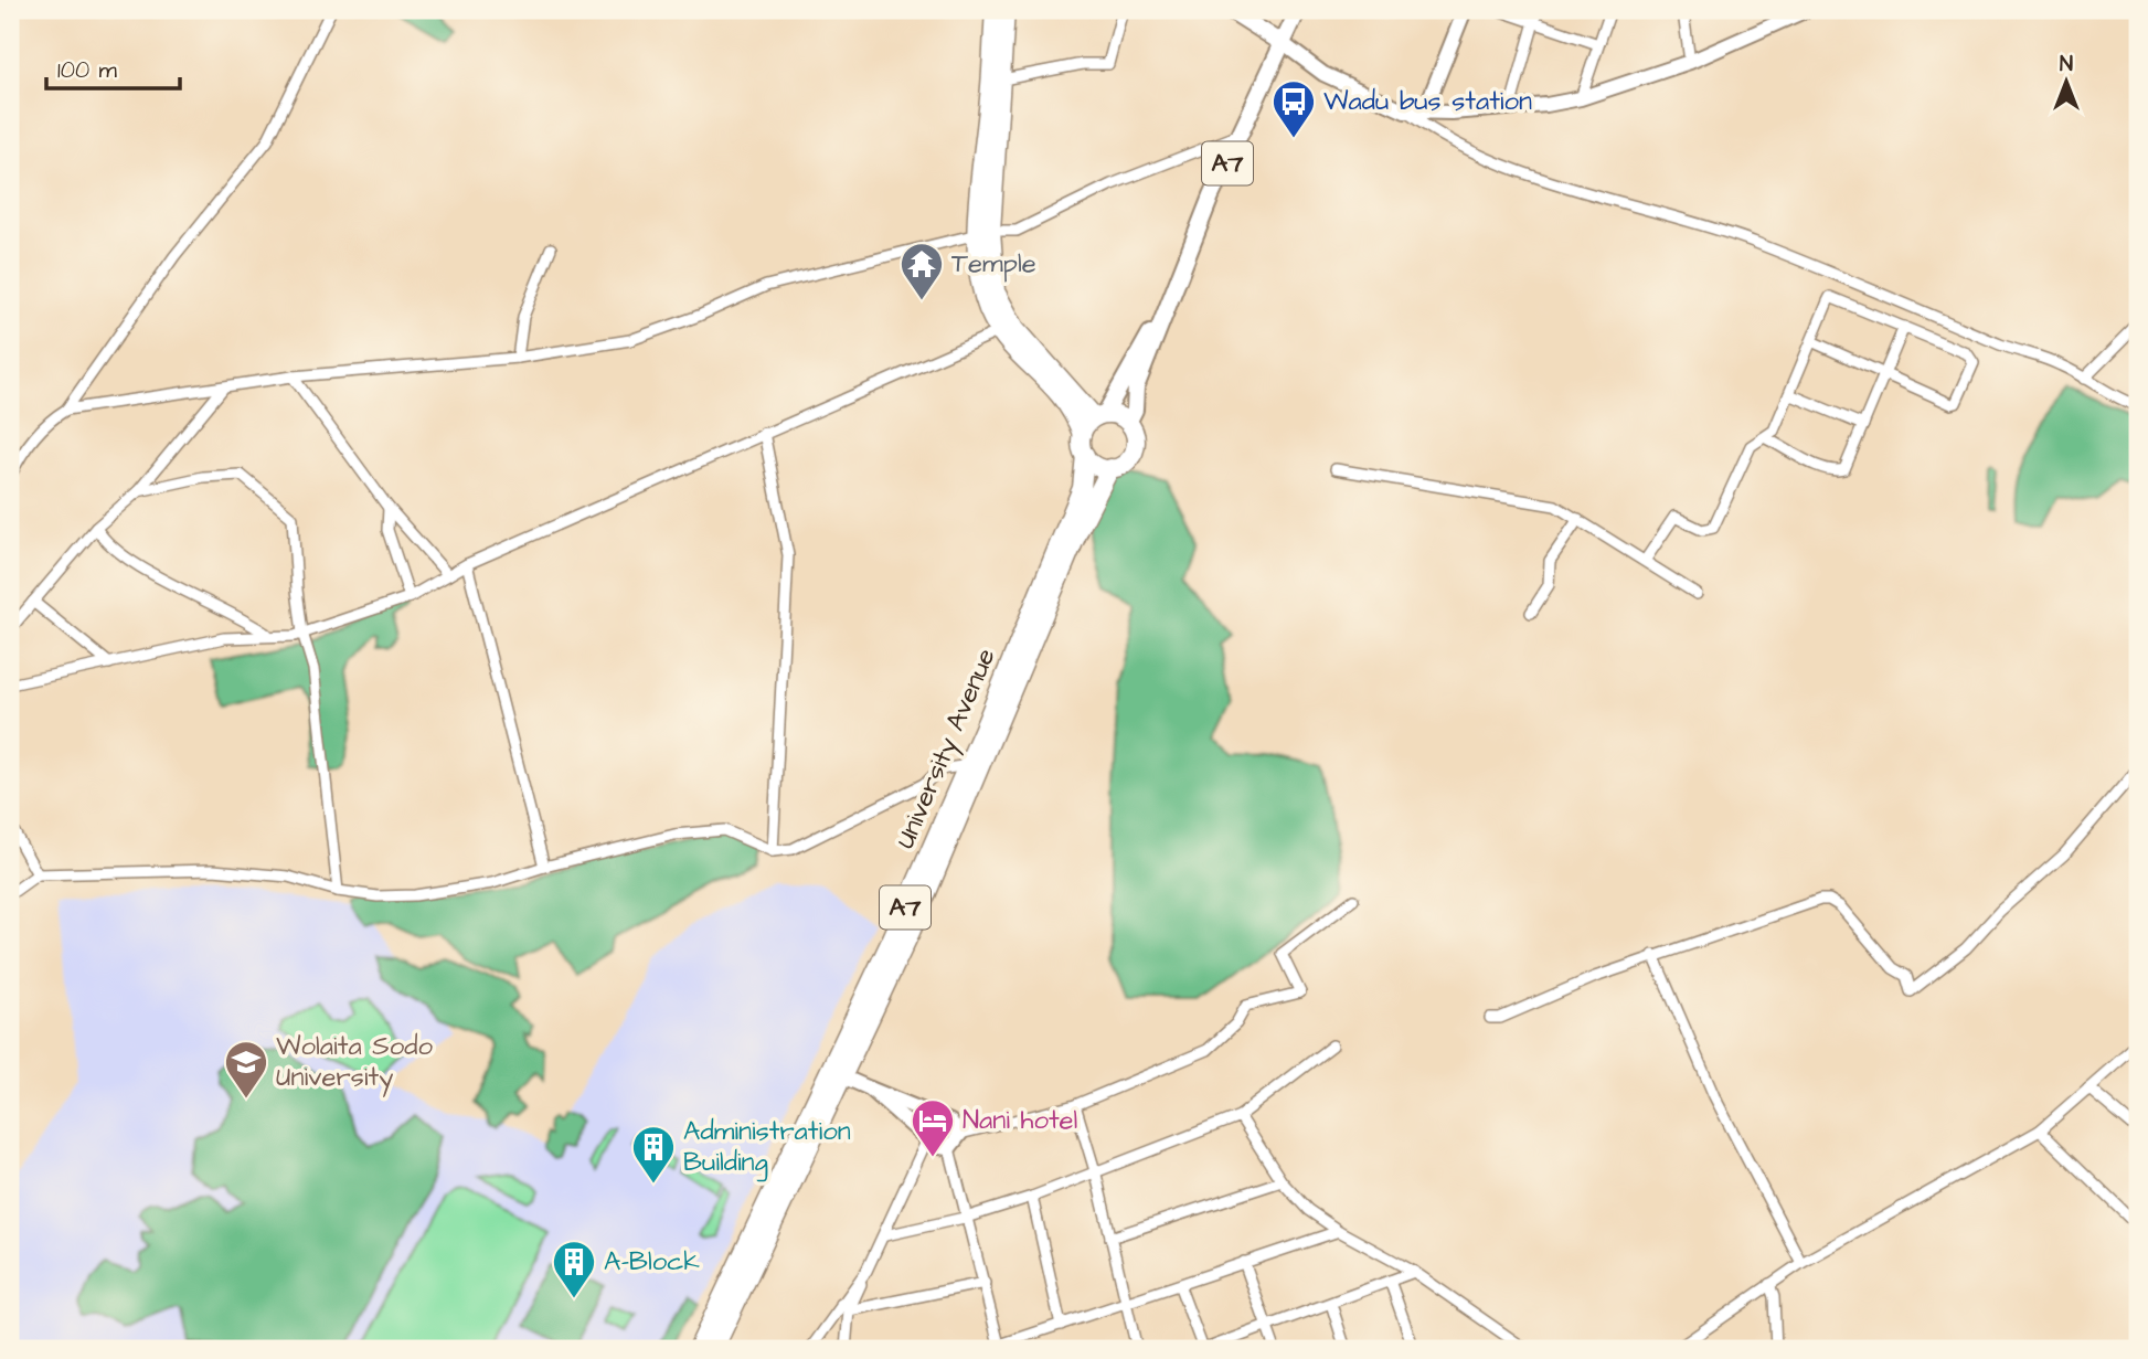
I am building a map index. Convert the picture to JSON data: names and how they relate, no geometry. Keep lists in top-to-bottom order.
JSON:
{
  "streets": {
    "highway": ["A7", "University Avenue"]
  },
  "crossings": [
    ["A7", "University Avenue"]
  ],
  "places": {
    "bus stop": ["Wadu bus station"],
    "temple": ["Temple"],
    "school or university": ["Wolaita Sodo University"],
    "hotel": ["Nani hotel"],
    "building": ["Administration Building", "A-Block"]
  },
  "scale_bar": "100 m",
  "north": "top"
}
